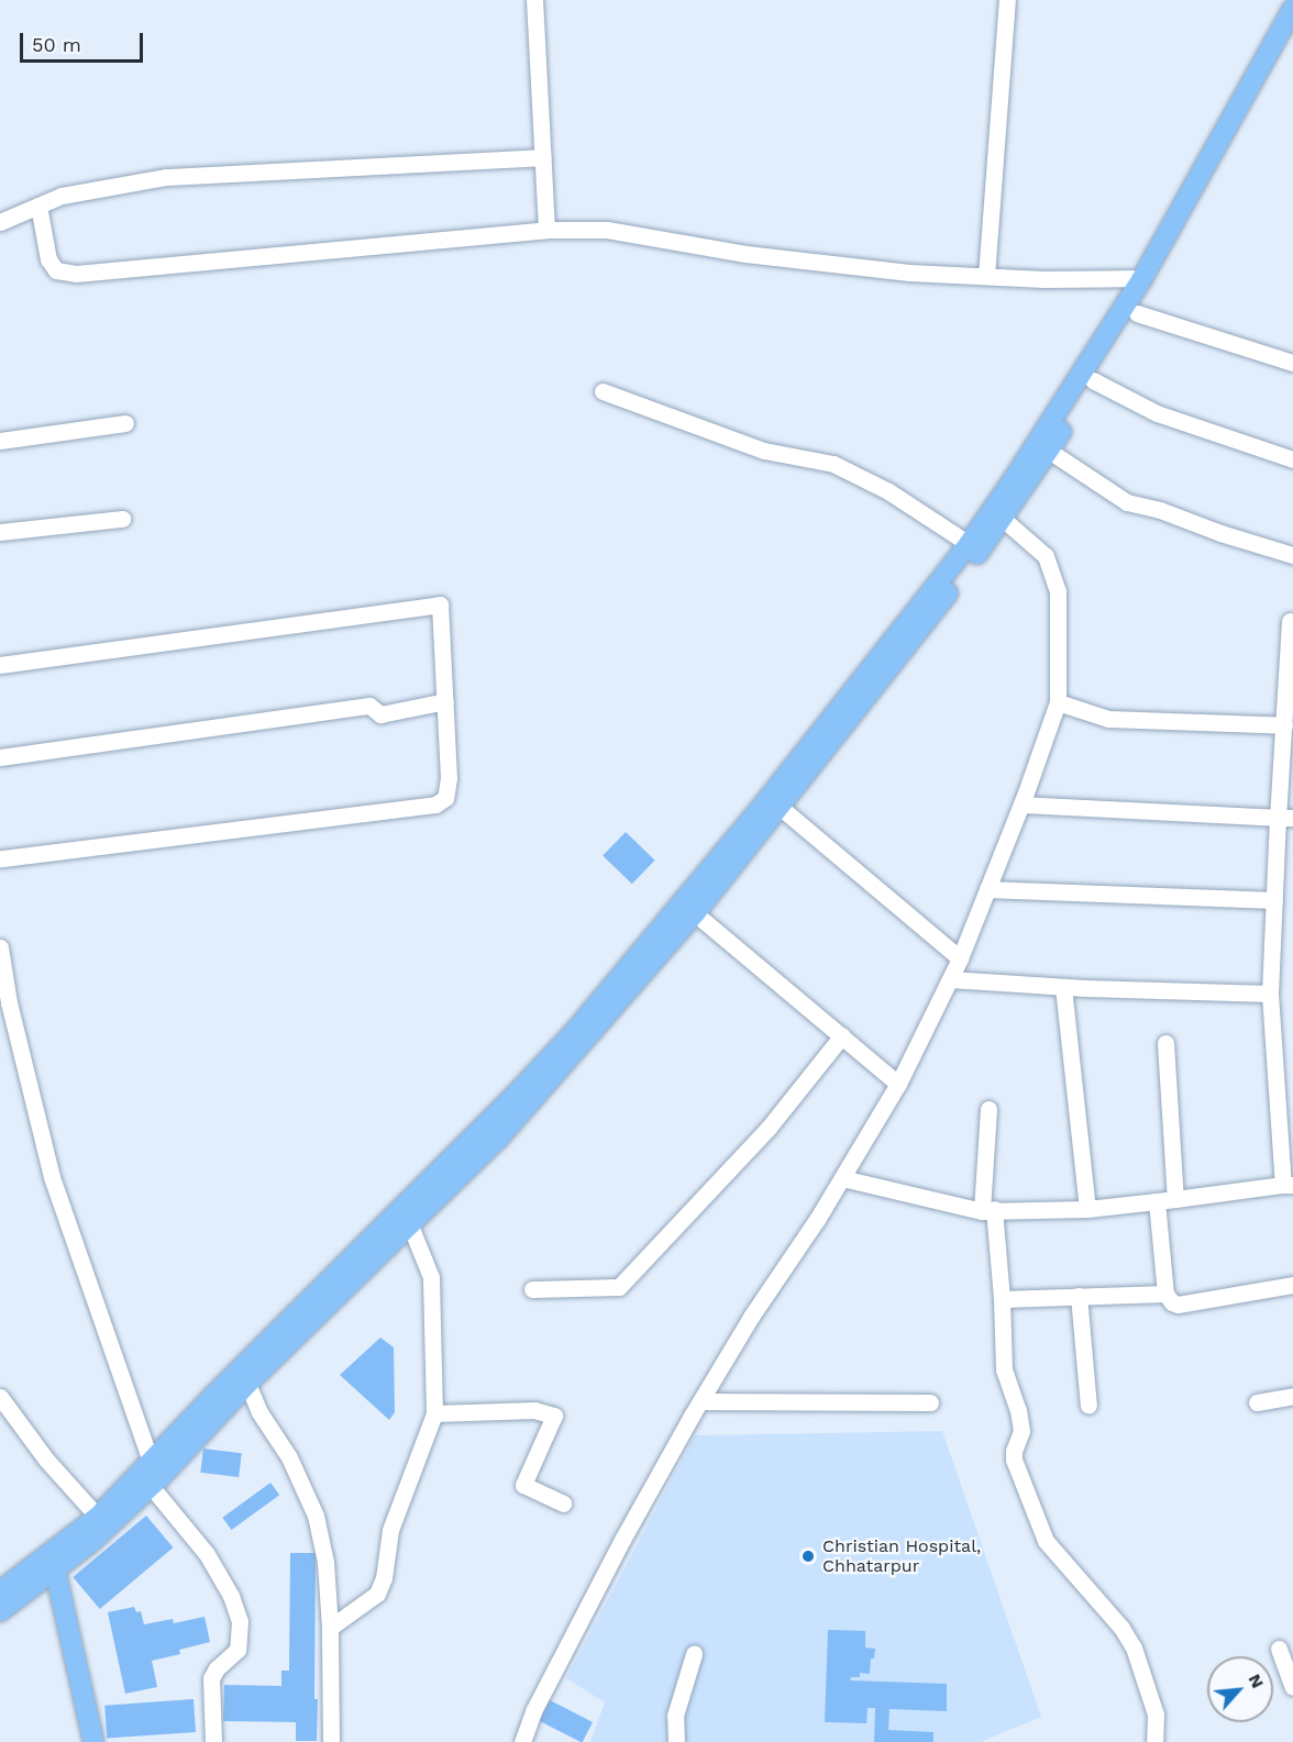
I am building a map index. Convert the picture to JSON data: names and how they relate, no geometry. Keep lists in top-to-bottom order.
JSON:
{
  "places": ["Christian Hospital, Chhatarpur"],
  "scale_bar": "50 m",
  "north": "top right"
}
